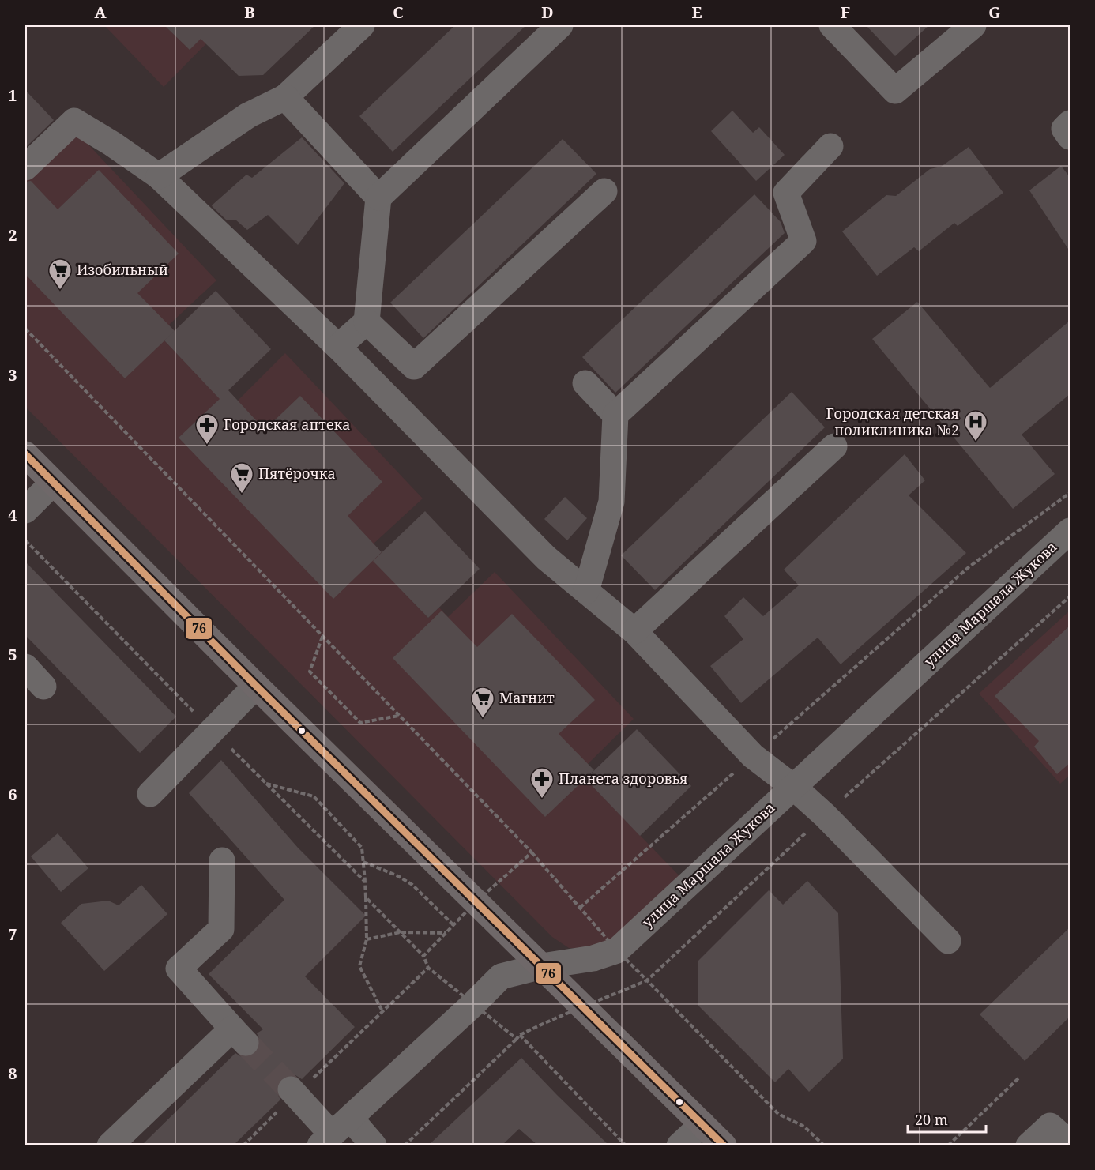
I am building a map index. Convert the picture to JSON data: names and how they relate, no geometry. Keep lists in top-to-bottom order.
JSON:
{
  "streets": {
    "street": ["улица Маршала Жукова"]
  },
  "places": {
    "supermarket": ["Изобильный", "Пятёрочка", "Магнит"],
    "hospital": ["Городская детская поликлиника №2"],
    "pharmacy": ["Городская аптека", "Планета здоровья"]
  },
  "lines": ["transit line 76"],
  "scale_bar": "20 m",
  "grid": {
    "columns": [
      "A",
      "B",
      "C",
      "D",
      "E",
      "F",
      "G"
    ],
    "rows": [
      "1",
      "2",
      "3",
      "4",
      "5",
      "6",
      "7",
      "8"
    ]
  }
}
